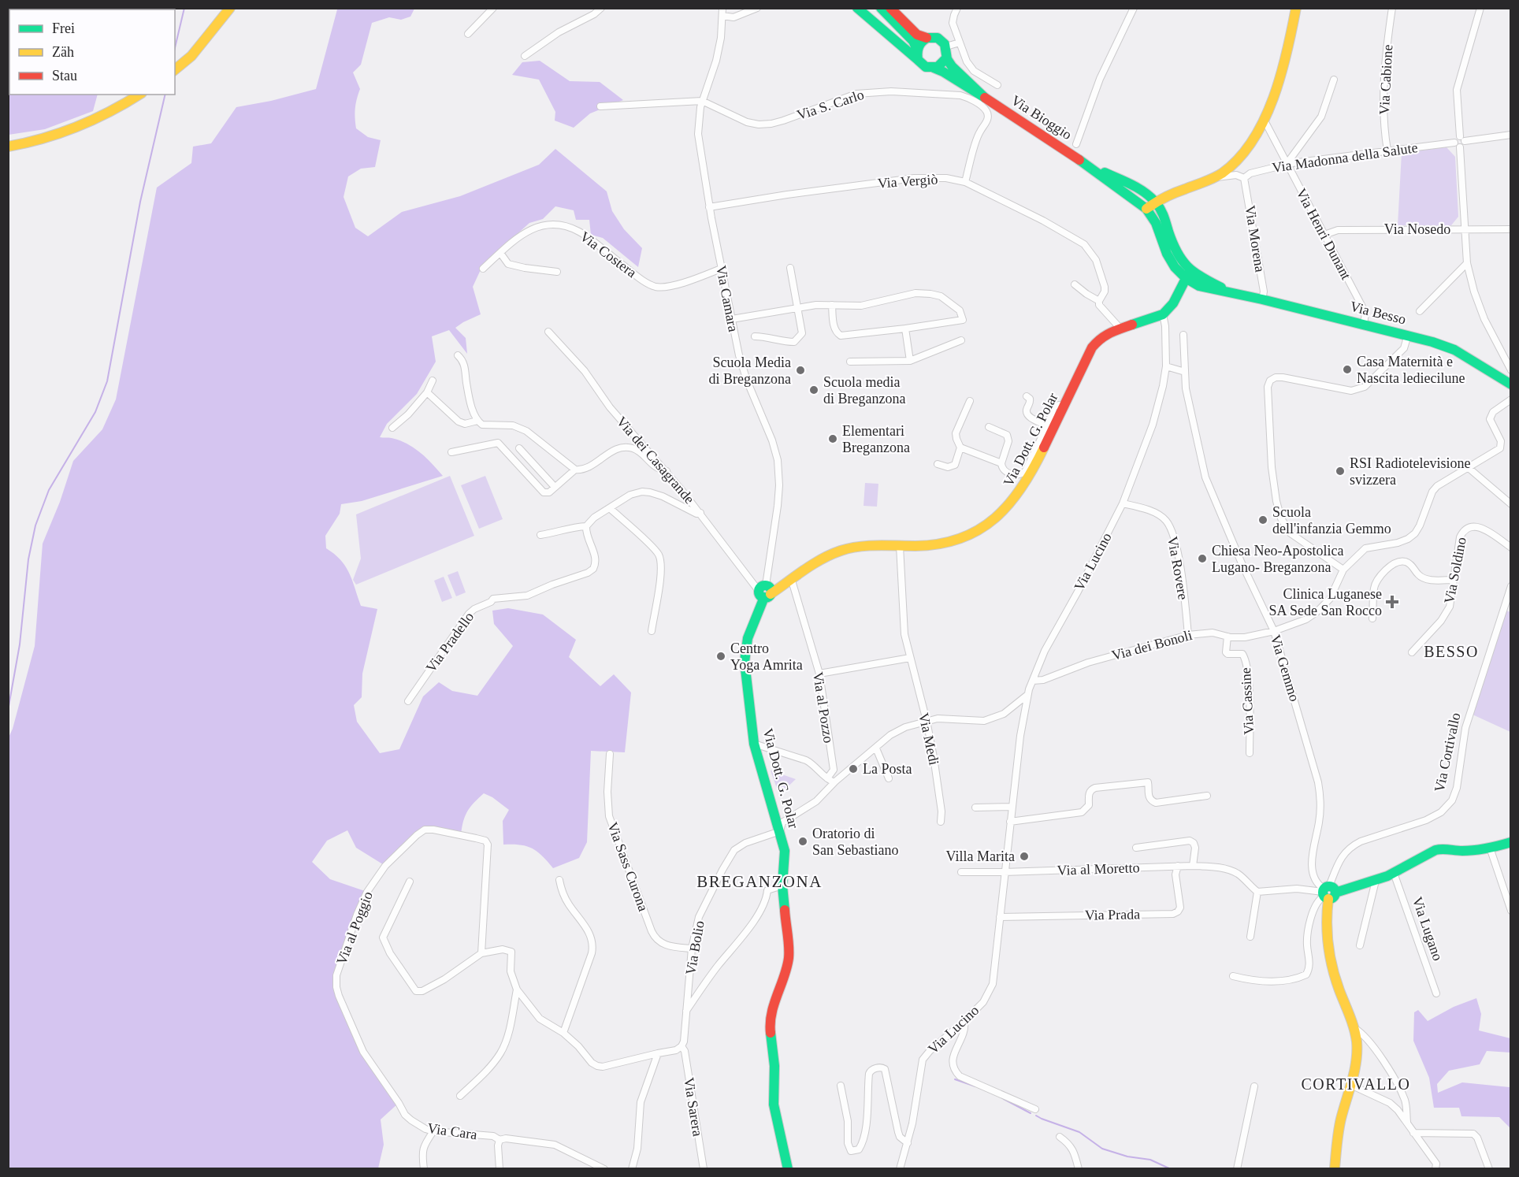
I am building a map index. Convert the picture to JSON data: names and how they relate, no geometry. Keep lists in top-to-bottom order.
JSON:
{
  "streets": {
    "main road": [
      "Via Bioggio",
      "Via Besso",
      "Via Dott. G. Polar",
      "Via Cortivallo"
    ],
    "street": [
      "Via Cabione",
      "Via S. Carlo",
      "Via Madonna della Salute",
      "Via Vergiò",
      "Via Nosedo",
      "Via Henri Dunant",
      "Via Morena",
      "Via Costera",
      "Via Camara",
      "Via dei Casagrande",
      "Via Lucino",
      "Via Rovere",
      "Via Soldino",
      "Via Pradello",
      "Via dei Bonoli",
      "Via Gemmo",
      "Via Cassine",
      "Via al Pozzo",
      "Via Medi",
      "Via Sass Curona",
      "Via al Moretto",
      "Via Prada",
      "Via al Poggio",
      "Via Lugano",
      "Via Bolio",
      "Via Sarera",
      "Via Cara"
    ]
  },
  "crossings": [
    ["Via Cabione", "Via Madonna della Salute"],
    ["Via S. Carlo", "Via Vergiò"],
    ["Via S. Carlo", "Via Camara"],
    ["Via Bioggio", "Via Besso"],
    ["Via Madonna della Salute", "Via Henri Dunant"],
    ["Via Madonna della Salute", "Via Morena"],
    ["Via Vergiò", "Via Camara"],
    ["Via Nosedo", "Via Henri Dunant"],
    ["Via Henri Dunant", "Via Besso"],
    ["Via Morena", "Via Besso"],
    ["Via Costera", "Via Camara"],
    ["Via Camara", "Via Dott. G. Polar"],
    ["Via Camara", "Via dei Casagrande"],
    ["Via Dott. G. Polar", "Via dei Casagrande"],
    ["Via Dott. G. Polar", "Via Lucino"],
    ["Via Dott. G. Polar", "Via al Pozzo"],
    ["Via Dott. G. Polar", "Via Medi"],
    ["Via Dott. G. Polar", "Via Bolio"],
    ["Via Lucino", "Via Rovere"],
    ["Via Lucino", "Via dei Bonoli"],
    ["Via Lucino", "Via al Moretto"],
    ["Via Lucino", "Via Prada"],
    ["Via Rovere", "Via dei Bonoli"],
    ["Via dei Bonoli", "Via Gemmo"],
    ["Via dei Bonoli", "Via Cassine"],
    ["Via Gemmo", "Via Cortivallo"],
    ["Via Sass Curona", "Via Bolio"],
    ["Via al Moretto", "Via Prada"],
    ["Via al Poggio", "Via Cara"],
    ["Via Bolio", "Via Sarera"]
  ],
  "districts": ["BESSO", "BREGANZONA", "CORTIVALLO"],
  "places": {
    "other": [
      "Casa Maternità e Nascita lediecilune",
      "Scuola Media di Breganzona",
      "Scuola media di Breganzona",
      "Elementari Breganzona",
      "RSI Radiotelevisione svizzera",
      "Scuola dell'infanzia Gemmo",
      "Chiesa Neo-Apostolica Lugano- Breganzona",
      "Centro Yoga Amrita",
      "La Posta",
      "Oratorio di San Sebastiano",
      "Villa Marita"
    ],
    "health": ["Clinica Luganese SA Sede San Rocco"]
  },
  "legend": ["Frei", "Zäh", "Stau"]
}
